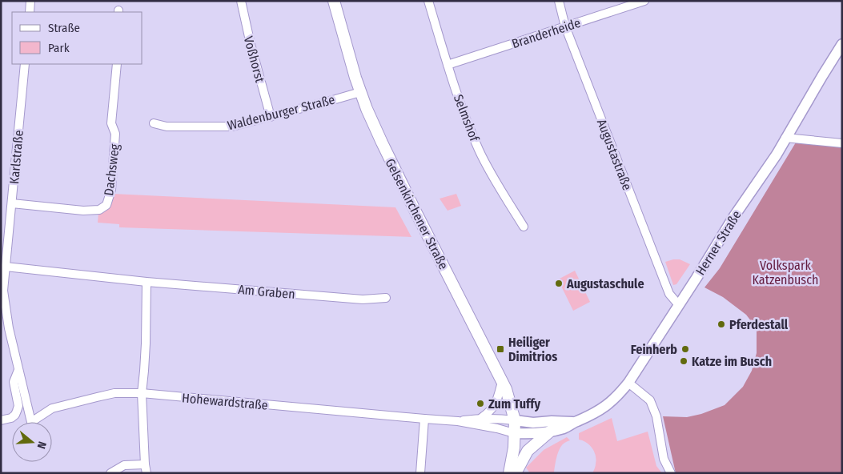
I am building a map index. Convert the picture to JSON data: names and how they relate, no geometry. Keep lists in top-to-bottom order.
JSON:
{
  "streets": {
    "main road": ["Gelsenkirchener Straße", "Herner Straße"],
    "street": [
      "Branderheide",
      "Voßhorst",
      "Waldenburger Straße",
      "Selmshof",
      "Augustastraße",
      "Karlstraße",
      "Dachsweg",
      "Am Graben",
      "Hohewardstraße"
    ]
  },
  "crossings": [
    ["Branderheide", "Selmshof"],
    ["Branderheide", "Augustastraße"],
    ["Voßhorst", "Waldenburger Straße"],
    ["Waldenburger Straße", "Gelsenkirchener Straße"],
    ["Augustastraße", "Herner Straße"],
    ["Karlstraße", "Dachsweg"],
    ["Karlstraße", "Am Graben"],
    ["Karlstraße", "Hohewardstraße"],
    ["Gelsenkirchener Straße", "Herner Straße"],
    ["Gelsenkirchener Straße", "Hohewardstraße"],
    ["Herner Straße", "Hohewardstraße"]
  ],
  "parks": ["Volkspark Katzenbusch"],
  "places": {
    "other": [
      "Augustaschule",
      "Pferdestall",
      "Feinherb",
      "Katze im Busch",
      "Zum Tuffy"
    ],
    "transit": ["Heiliger Dimitrios"]
  },
  "legend": ["Straße", "Park"],
  "north": "right"
}
